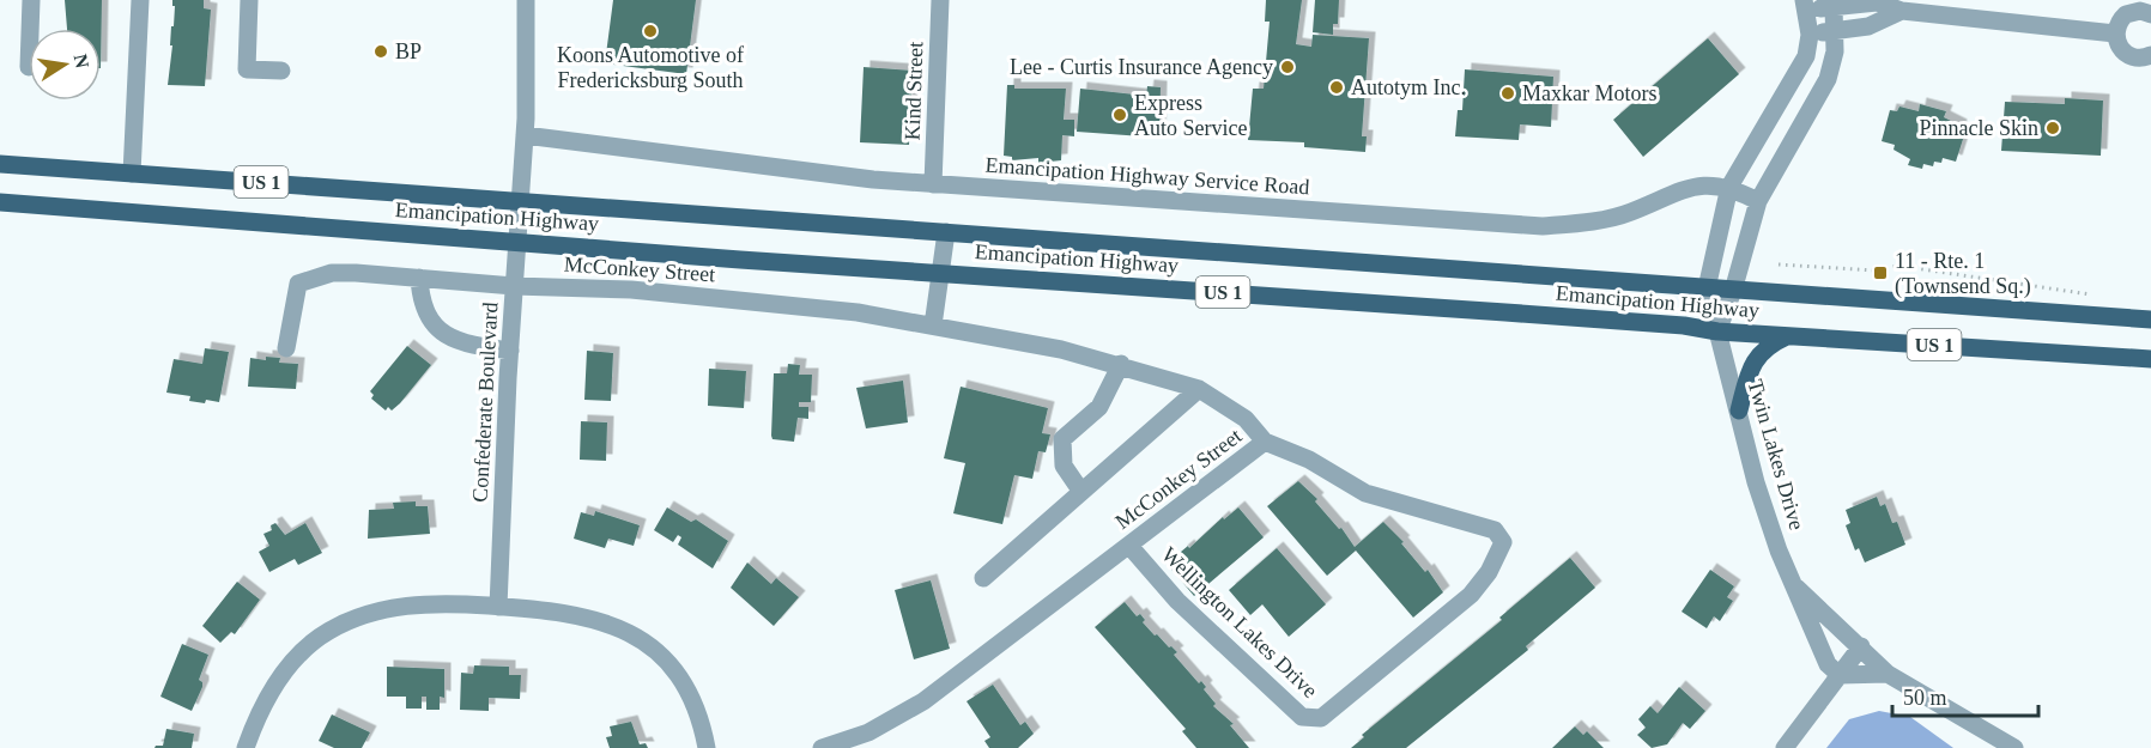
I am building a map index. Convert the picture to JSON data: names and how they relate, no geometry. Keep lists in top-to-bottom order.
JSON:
{
  "streets": {
    "main road": ["US 1", "Emancipation Highway"],
    "street": [
      "Kind Street",
      "Emancipation Highway Service Road",
      "McConkey Street",
      "Confederate Boulevard",
      "Twin Lakes Drive",
      "Wellington Lakes Drive"
    ]
  },
  "crossings": [
    ["Kind Street", "Emancipation Highway Service Road"],
    ["Emancipation Highway Service Road", "Confederate Boulevard"],
    ["Emancipation Highway", "Confederate Boulevard"],
    ["Emancipation Highway", "Twin Lakes Drive"],
    ["McConkey Street", "Confederate Boulevard"],
    ["McConkey Street", "Wellington Lakes Drive"]
  ],
  "places": {
    "other": [
      "Koons Automotive of Fredericksburg South",
      "BP",
      "Lee - Curtis Insurance Agency",
      "Autotym Inc.",
      "Maxkar Motors",
      "Express Auto Service",
      "Pinnacle Skin"
    ],
    "transit": ["11 - Rte. 1 (Townsend Sq.)"]
  },
  "scale_bar": "50 m",
  "north": "right"
}
